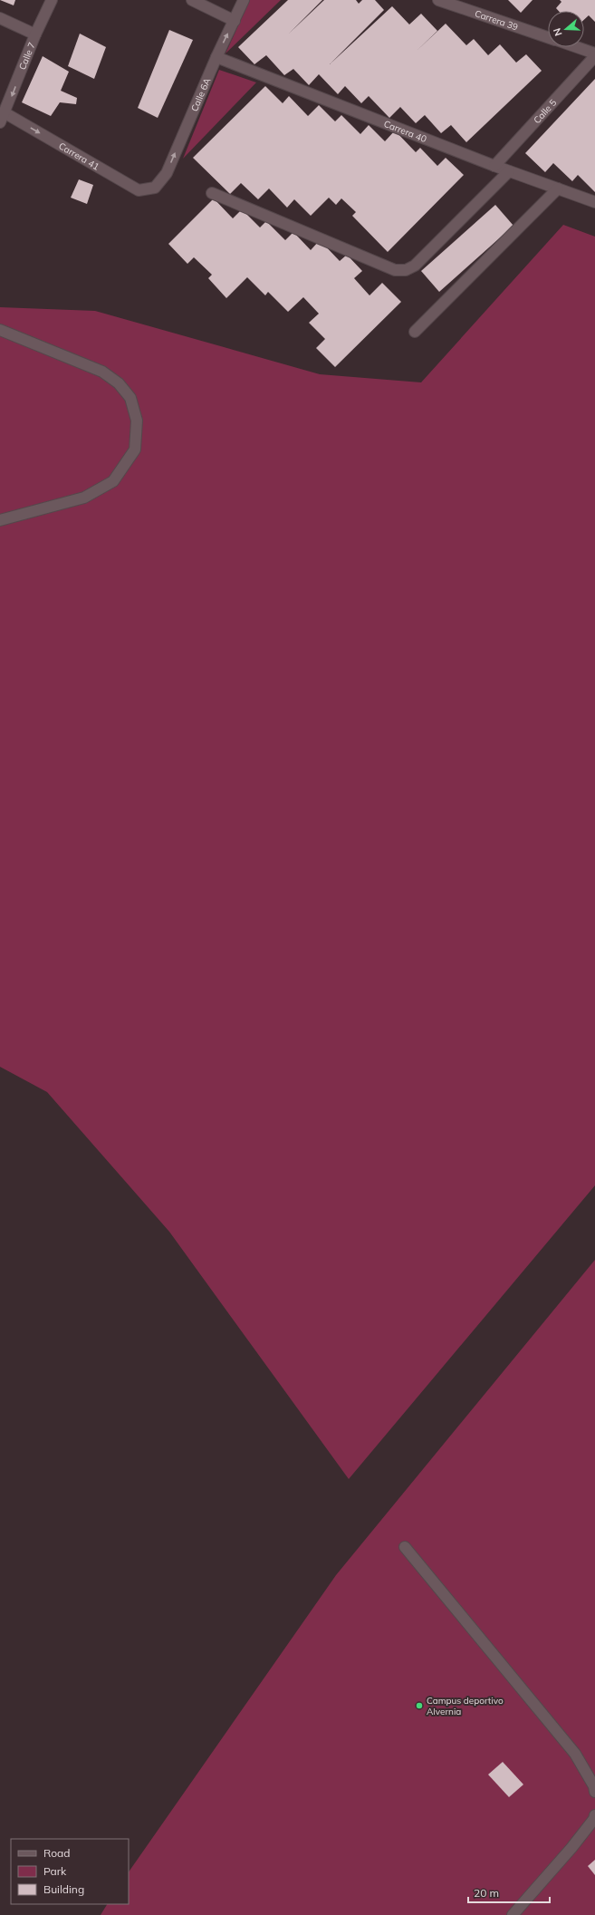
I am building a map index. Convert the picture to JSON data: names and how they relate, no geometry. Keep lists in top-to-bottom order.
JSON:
{
  "streets": {
    "street": [
      "Carrera 39",
      "Calle 7",
      "Calle 6A",
      "Calle 5",
      "Carrera 40",
      "Carrera 41"
    ]
  },
  "crossings": [
    ["Calle 7", "Carrera 41"],
    ["Calle 6A", "Carrera 40"],
    ["Calle 6A", "Carrera 41"],
    ["Calle 5", "Carrera 40"]
  ],
  "one_way": ["Calle 7", "Calle 6A", "Carrera 41"],
  "places": ["Campus deportivo Alvernia"],
  "legend": ["Road", "Park", "Building"],
  "scale_bar": "20 m",
  "north": "left"
}
